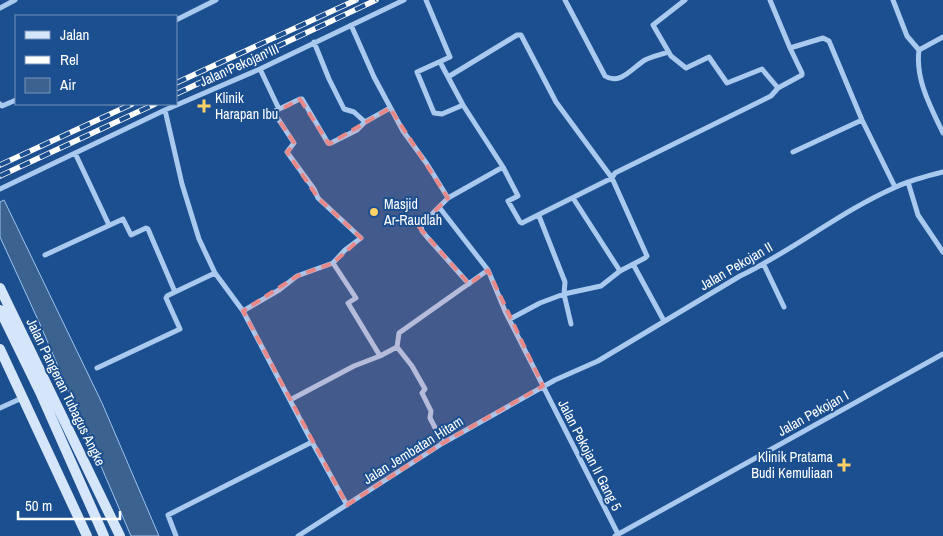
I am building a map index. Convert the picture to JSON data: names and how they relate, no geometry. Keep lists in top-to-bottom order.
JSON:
{
  "streets": {
    "street": [
      "Jalan Pekojan III",
      "Jalan Pekojan II",
      "Jalan Pangeran Tubagus Angke",
      "Jalan Pekojan I",
      "Jalan Jembatan Hitam",
      "Jalan Pekojan II Gang 5"
    ]
  },
  "crossings": [
    ["Jalan Pekojan II", "Jalan Jembatan Hitam"],
    ["Jalan Pekojan II", "Jalan Pekojan II Gang 5"],
    ["Jalan Pekojan I", "Jalan Pekojan II Gang 5"],
    ["Jalan Jembatan Hitam", "Jalan Pekojan II Gang 5"]
  ],
  "places": {
    "health": ["Klinik Harapan Ibu", "Klinik Pratama Budi Kemuliaan"],
    "other": ["Masjid Ar-Raudlah"]
  },
  "legend": ["Jalan", "Rel", "Air"],
  "scale_bar": "50 m"
}
